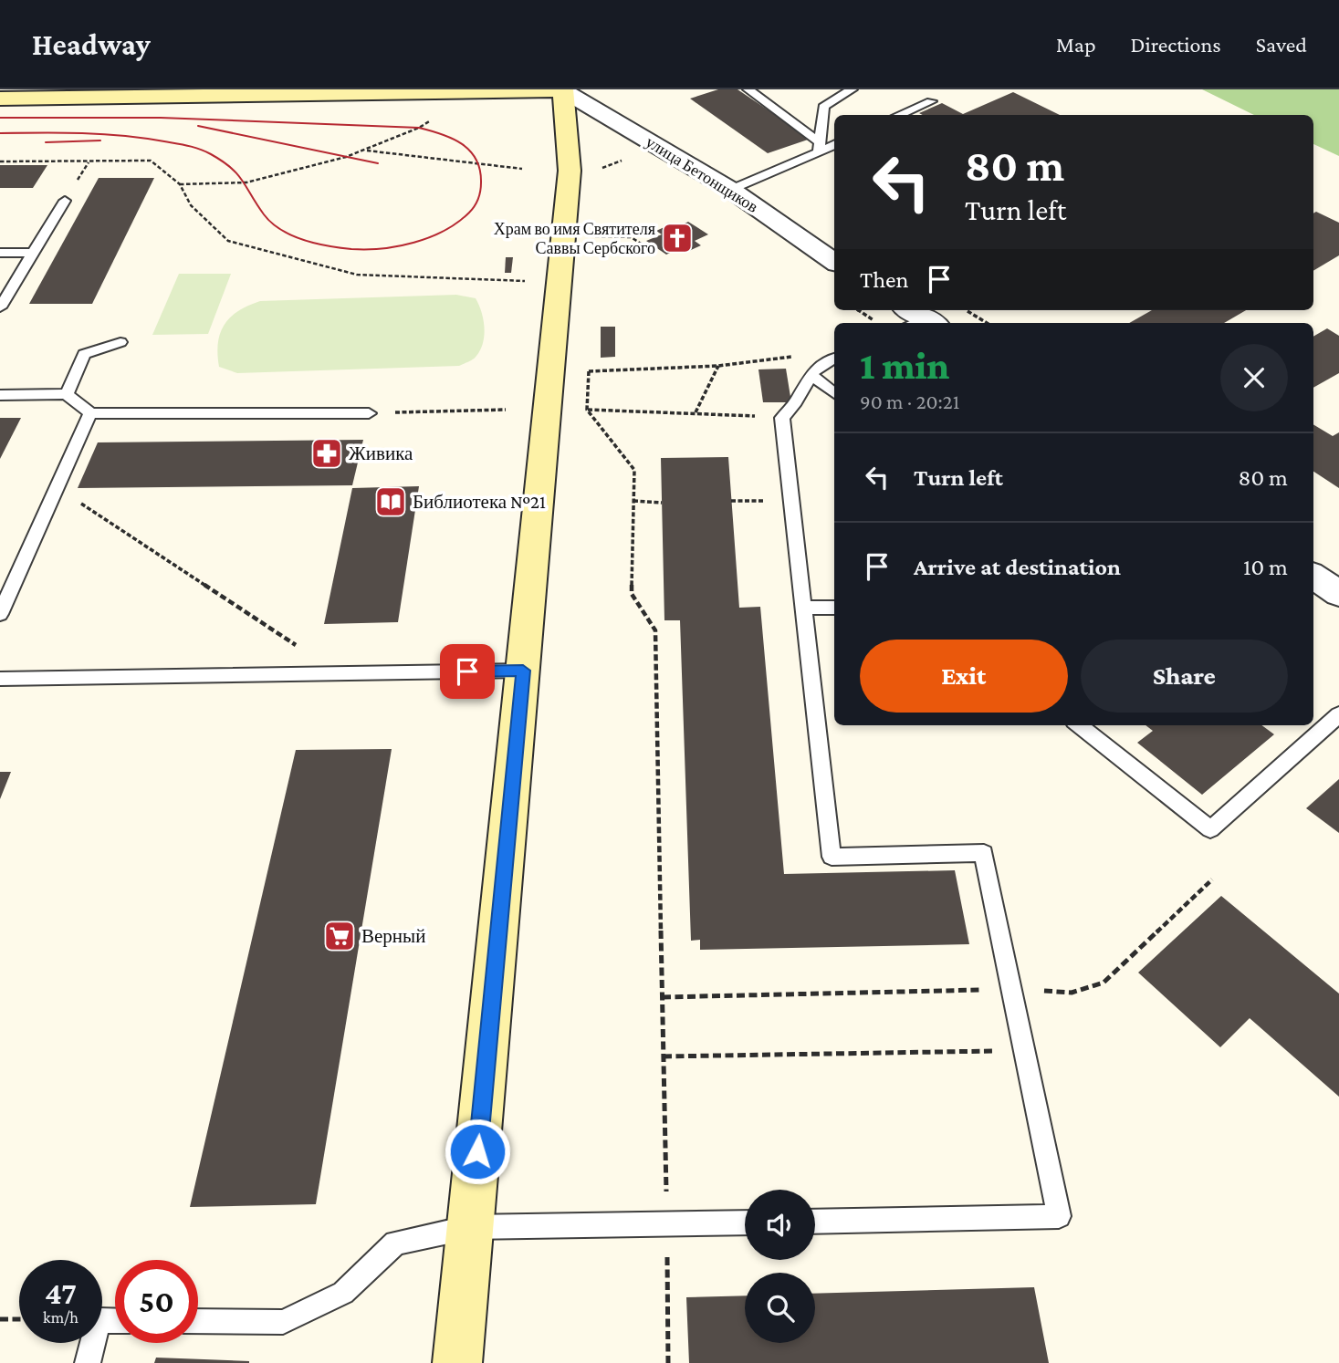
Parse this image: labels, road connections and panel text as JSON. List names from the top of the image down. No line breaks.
{"streets":{"street":["улица Бетонщиков"]},"places":{"church":["Храм во имя Святителя Саввы Сербского"],"pharmacy":["Живика"],"library":["Библиотека №21"],"supermarket":["Верный"]},"page":{"header":"Headway","nav":["Map","Directions","Saved"],"turn":["80 m","Turn left"],"then":"Then","heading":["1 min","90 m · 20:21"],"list":[{"name":"Turn left","value":"80 m"},{"name":"Arrive at destination","value":"10 m"}],"buttons":["Exit","Share"],"speed":"47 km/h","limit":"50"}}
